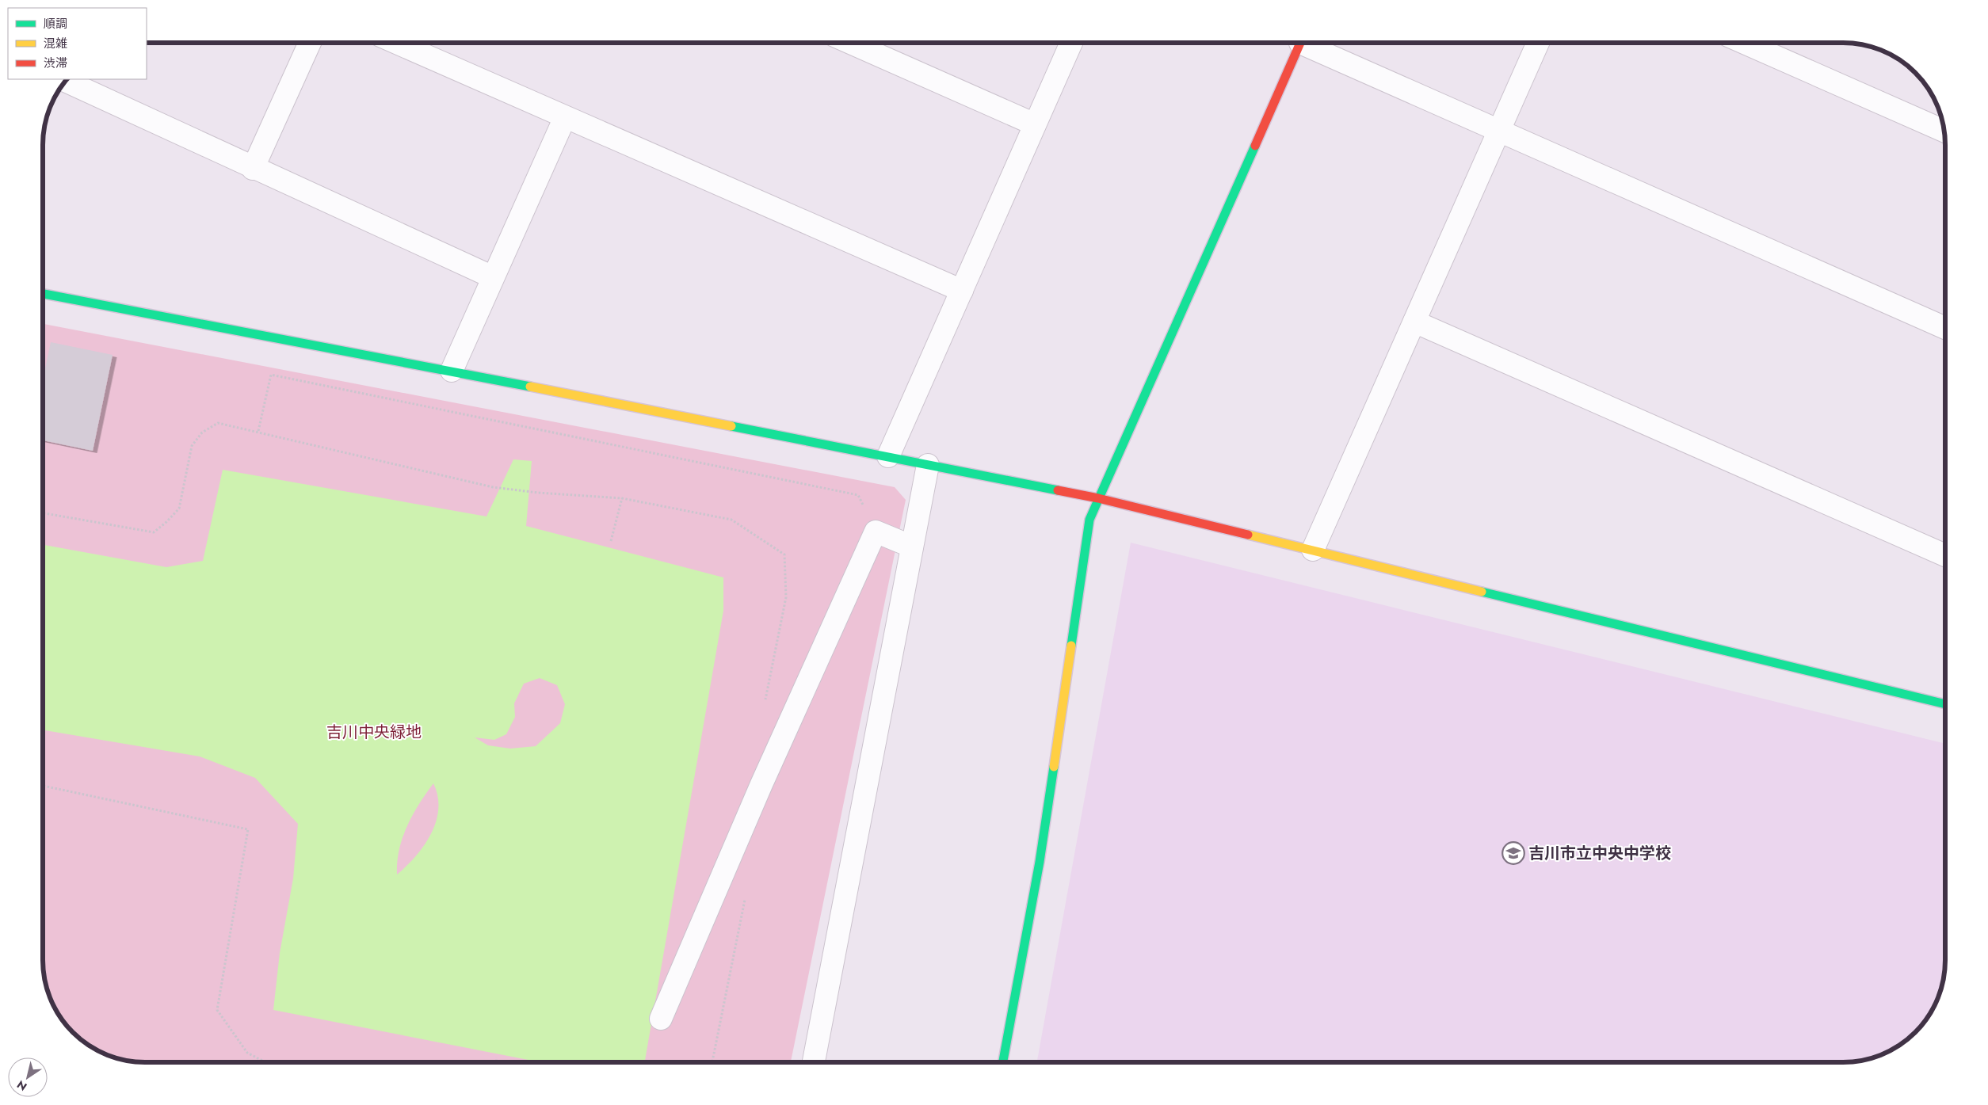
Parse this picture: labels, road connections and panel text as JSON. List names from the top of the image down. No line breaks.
{"parks":["吉川中央緑地"],"places":{"school or university":["吉川市立中央中学校"]},"legend":["順調","混雑","渋滞"],"north":"bottom left"}
